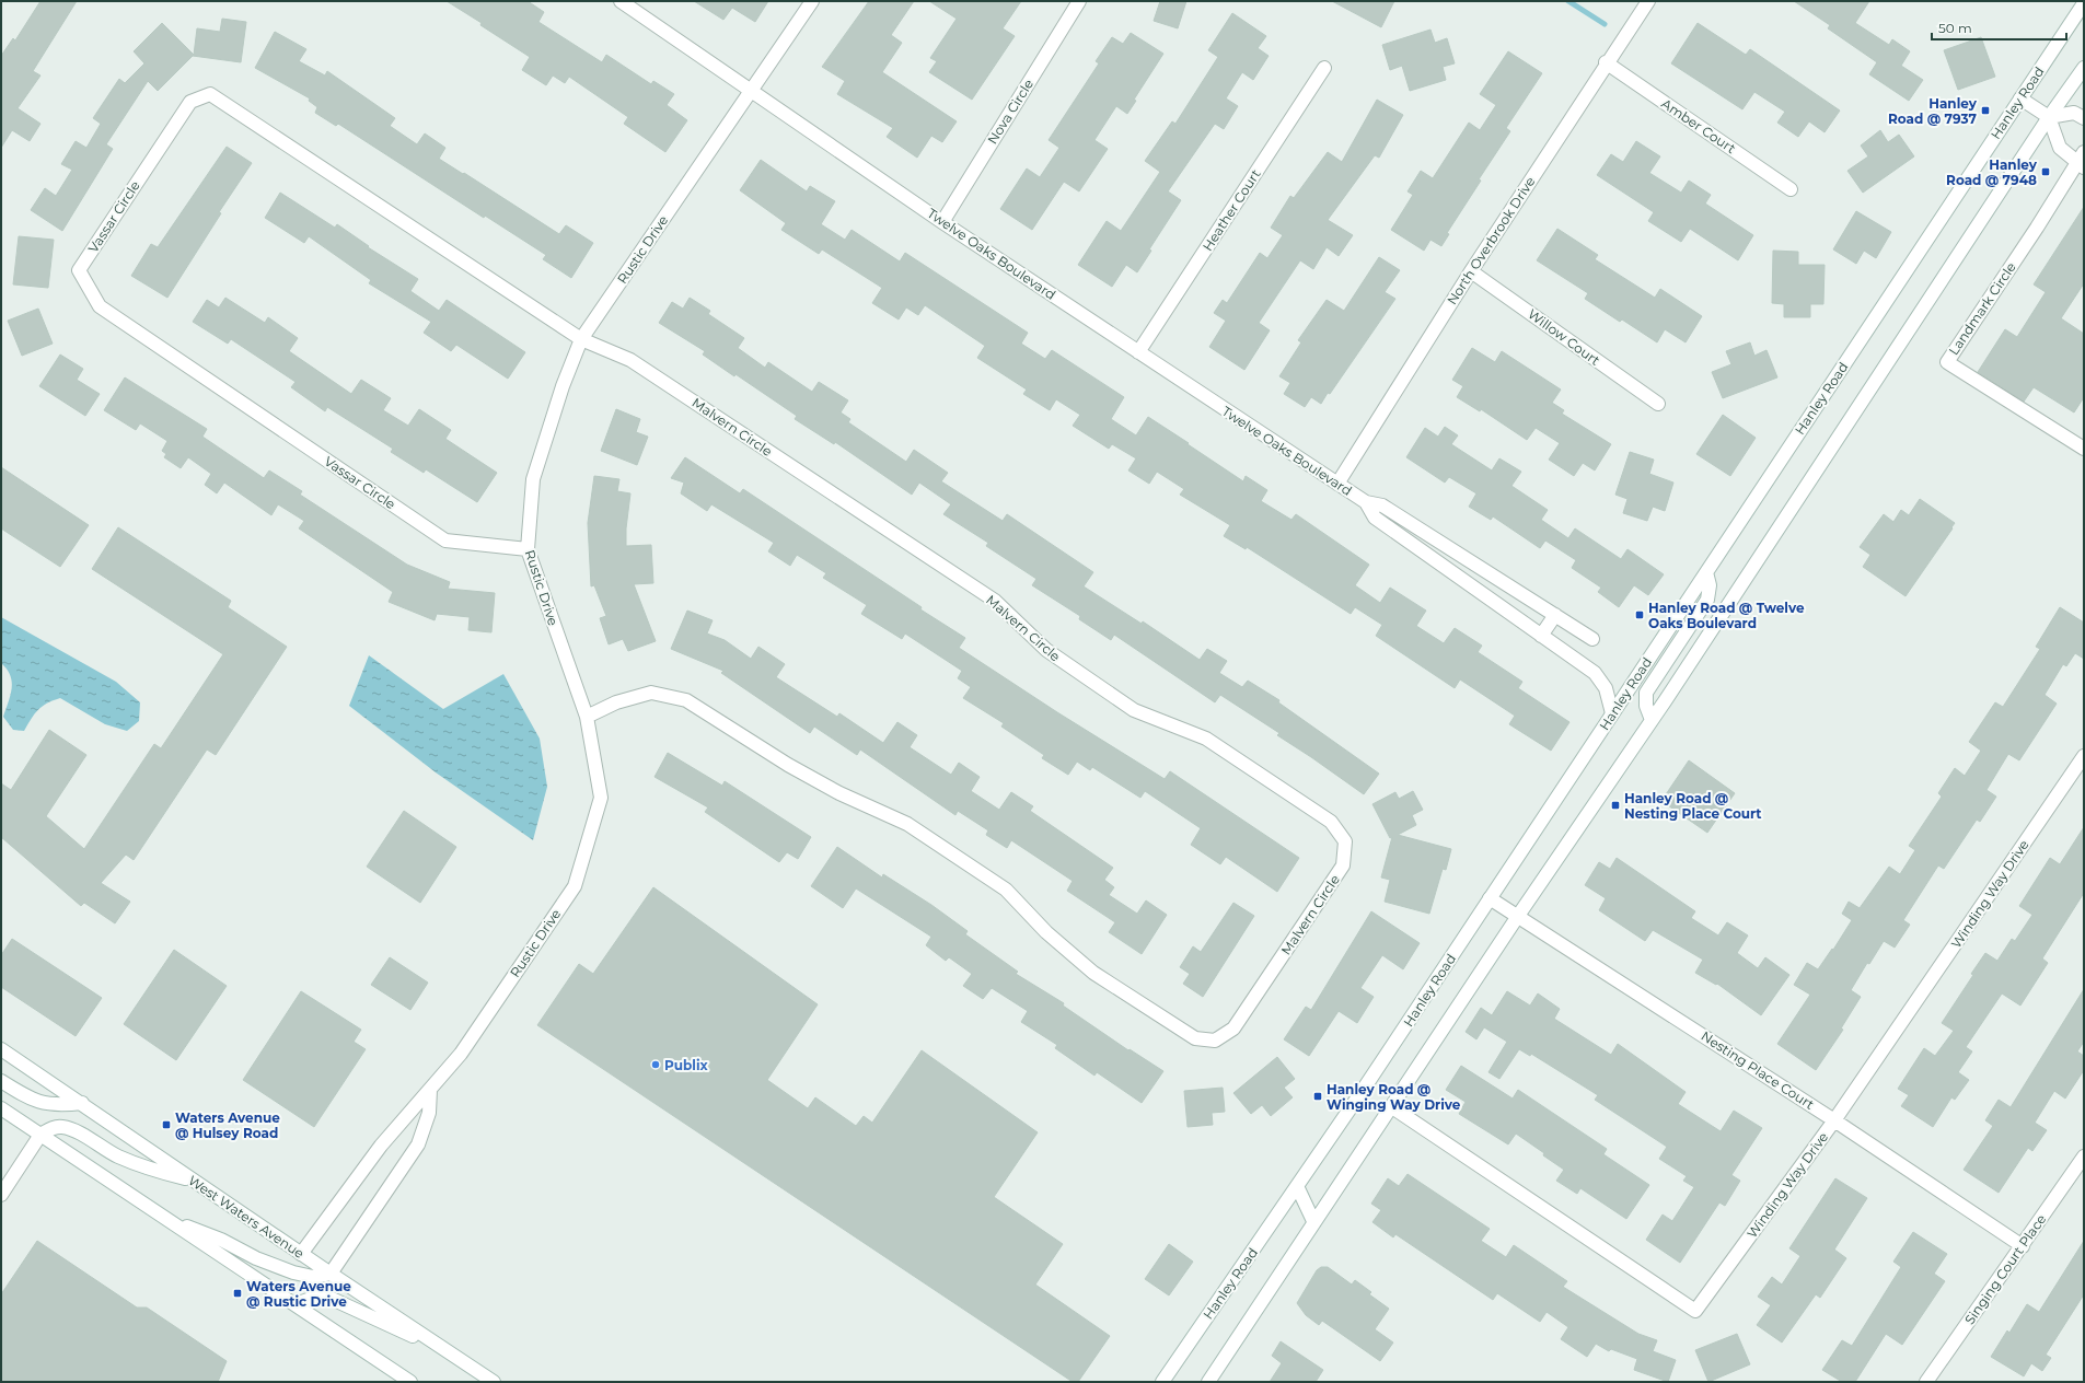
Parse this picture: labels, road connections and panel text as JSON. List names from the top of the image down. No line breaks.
{"streets":{"street":["Hanley Road","Nova Circle","Amber Court","Heather Court","Vassar Circle","North Overbrook Drive","Rustic Drive","Twelve Oaks Boulevard","Landmark Circle","Willow Court","Malvern Circle","Winding Way Drive","Nesting Place Court","West Waters Avenue","Singing Court Place"]},"crossings":[["Hanley Road","Twelve Oaks Boulevard"],["Hanley Road","Nesting Place Court"],["Nova Circle","Twelve Oaks Boulevard"],["Amber Court","North Overbrook Drive"],["Heather Court","Twelve Oaks Boulevard"],["Vassar Circle","Rustic Drive"],["Vassar Circle","Malvern Circle"],["North Overbrook Drive","Twelve Oaks Boulevard"],["North Overbrook Drive","Willow Court"],["Rustic Drive","Twelve Oaks Boulevard"],["Rustic Drive","Malvern Circle"],["Rustic Drive","West Waters Avenue"],["Winding Way Drive","Nesting Place Court"],["Nesting Place Court","Singing Court Place"]],"places":{"transit":["Hanley Road @ 7937","Hanley Road @ 7948","Hanley Road @ Twelve Oaks Boulevard","Hanley Road @ Nesting Place Court","Hanley Road @ Winging Way Drive","Waters Avenue @ Hulsey Road","Waters Avenue @ Rustic Drive"],"other":["Publix"]},"scale_bar":"50 m"}
